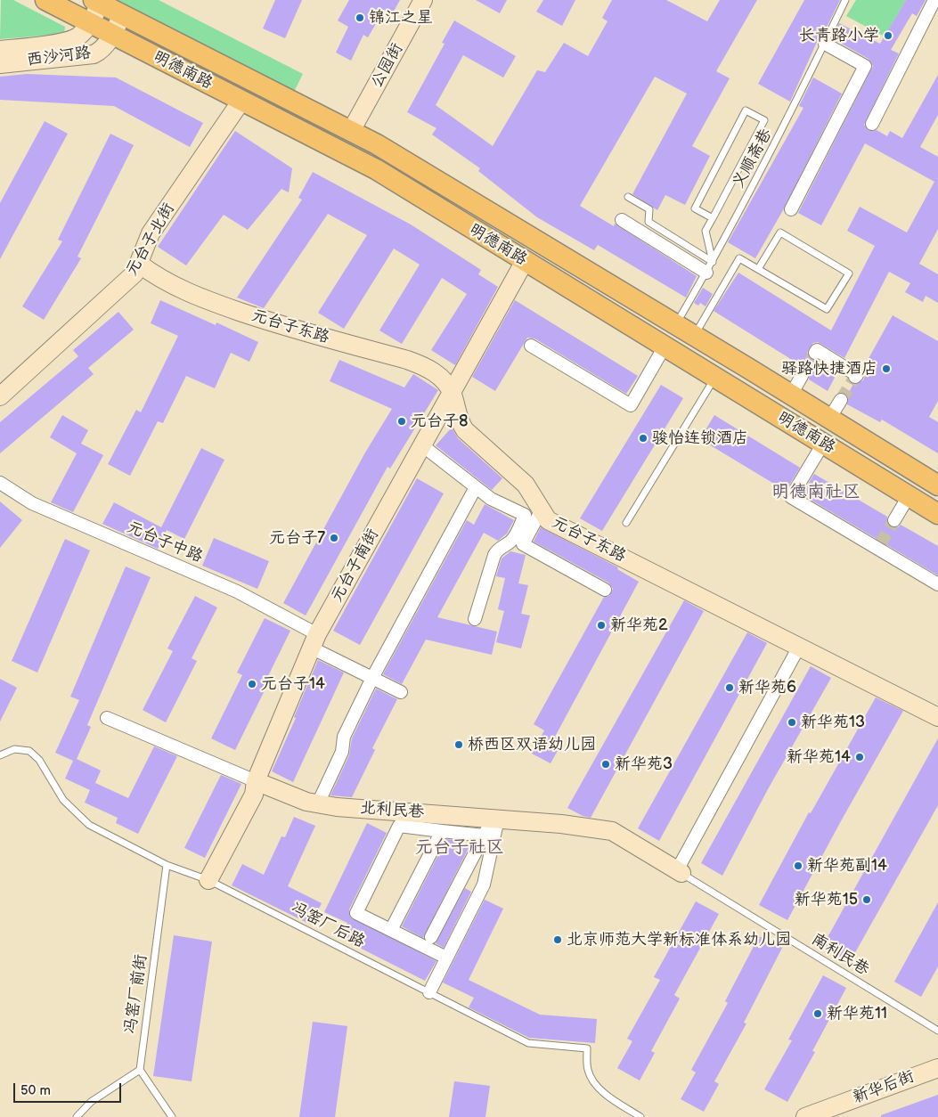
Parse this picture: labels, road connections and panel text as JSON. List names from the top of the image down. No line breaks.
{"streets":{"main road":["明德南路"],"street":["西沙河路","公园街","元台子北街","元台子东路","元台子中路","元台子南街","北利民巷","新华后街"],"lane":["义顺斋巷","冯窑厂后路","南利民巷","冯窑厂前街"]},"crossings":[["西沙河路","明德南路"],["公园街","明德南路"],["明德南路","义顺斋巷"],["明德南路","元台子北街"],["明德南路","元台子南街"],["元台子北街","元台子东路"],["元台子东路","元台子南街"],["元台子中路","元台子南街"],["元台子南街","北利民巷"],["元台子南街","冯窑厂后路"],["北利民巷","南利民巷"],["冯窑厂后路","冯窑厂前街"]],"districts":["明德南社区","元台子社区"],"places":["锦江之星","长青路小学","驿路快捷酒店","元台子8","骏怡连锁酒店","元台子7","新华苑2","元台子14","新华苑6","新华苑13","桥西区双语幼儿园","新华苑14","新华苑3","新华苑副14","新华苑15","北京师范大学新标准体系幼儿园","新华苑11"],"scale_bar":"50 m"}
